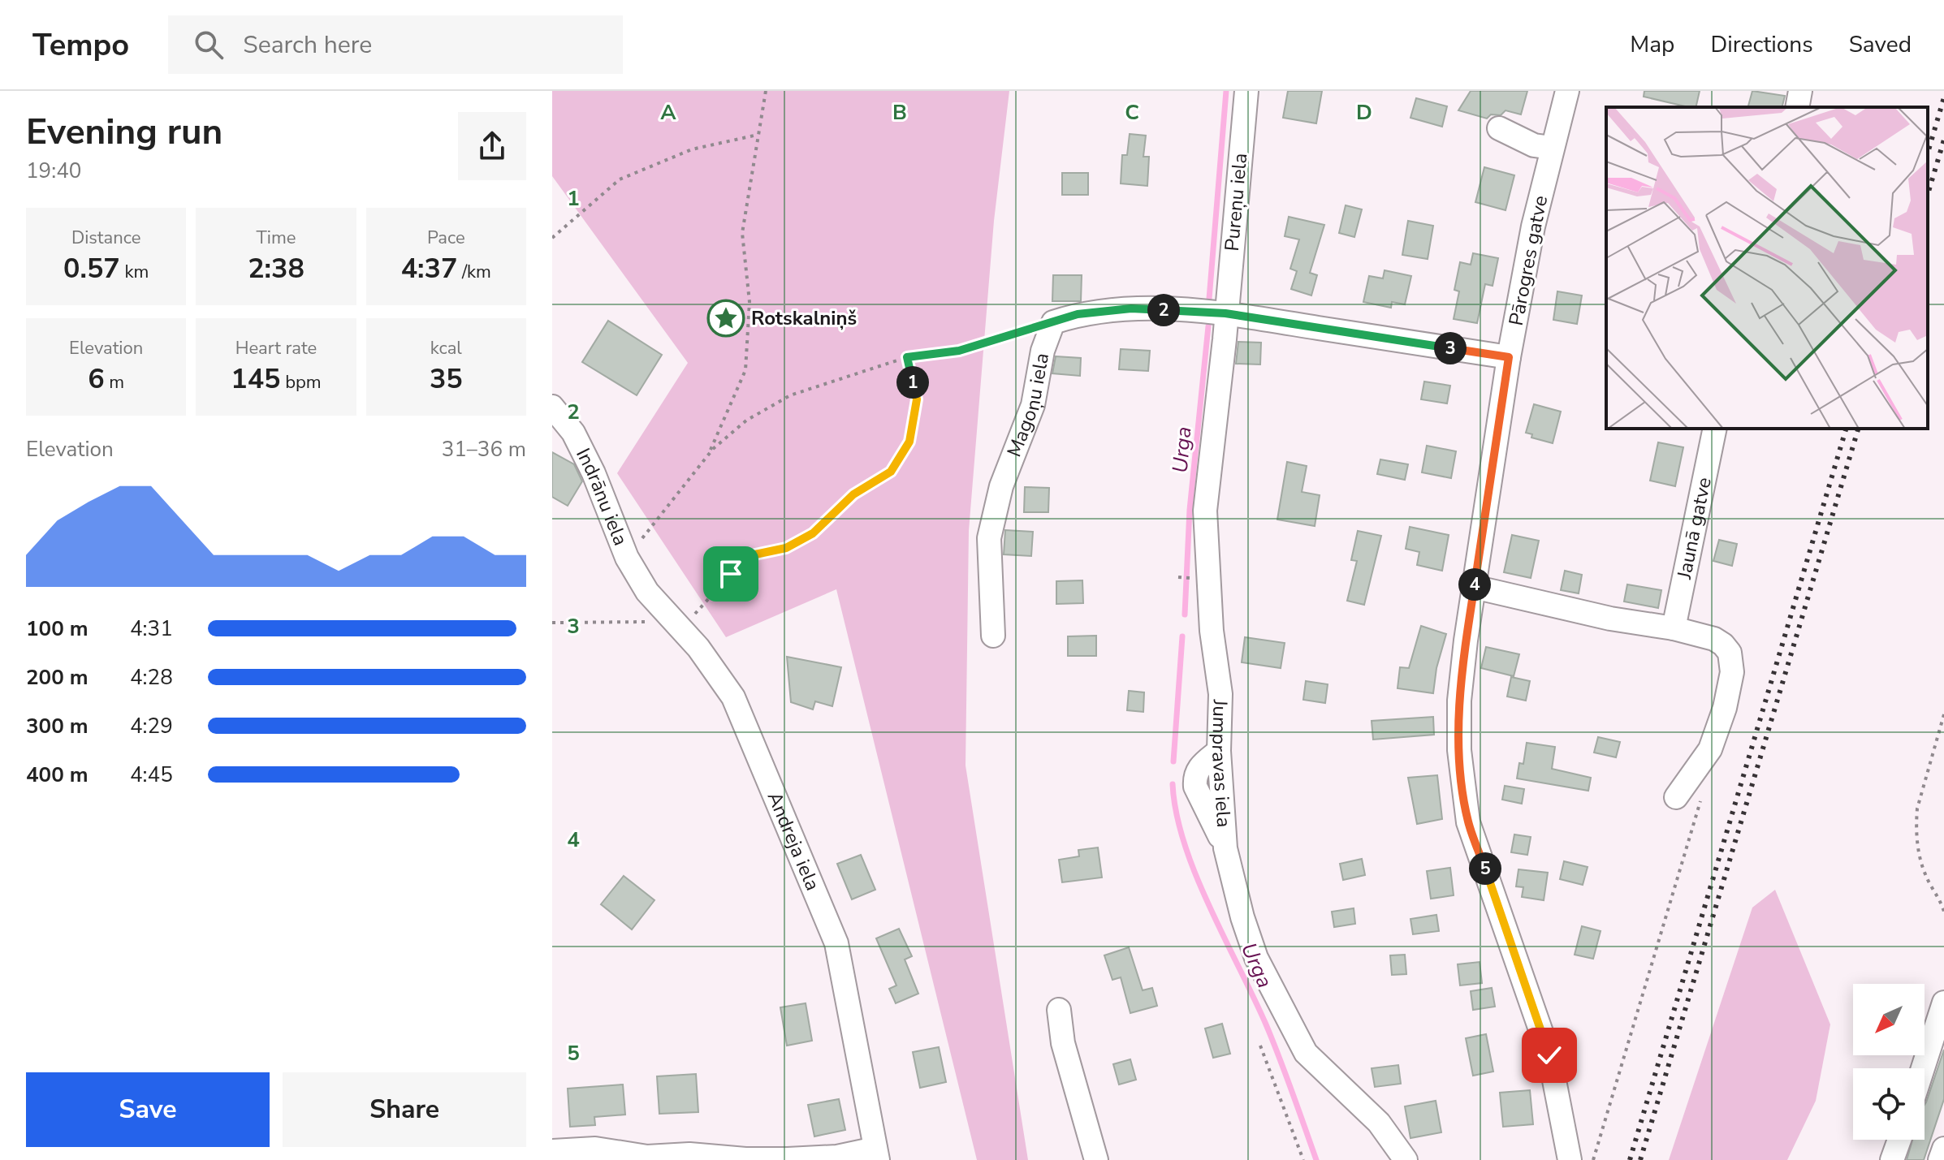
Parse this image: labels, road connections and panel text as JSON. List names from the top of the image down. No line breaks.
{"streets":{"street":["Pureņu iela","Pārogres gatve","Magoņu iela","Indrānu iela","Jaunā gatve","Jumpravas iela","Andreja iela"]},"crossings":[["Pureņu iela","Jumpravas iela"],["Indrānu iela","Andreja iela"]],"water":["Urga"],"places":{"place":["Rotskalniņš"]},"north":"bottom left","page":{"header":"Tempo","search":"Search here","nav":["Map","Directions","Saved"],"heading":["Evening run","19:40"],"stats":[["Distance","0.57 km"],["Time","2:38"],["Pace","4:37 /km"],["Elevation","6 m"],["Heart rate","145 bpm"],["kcal","35"]],"pins":["2","3","1","4","5"],"chart":["Elevation","31–36 m"],"list":[{"name":"100 m","note":"4:31"},{"name":"200 m","note":"4:28"},{"name":"300 m","note":"4:29"},{"name":"400 m","note":"4:45"}],"buttons":["Save","Share"]},"grid":{"columns":["A","B","C","D"],"rows":["1","2","3","4","5"]}}
